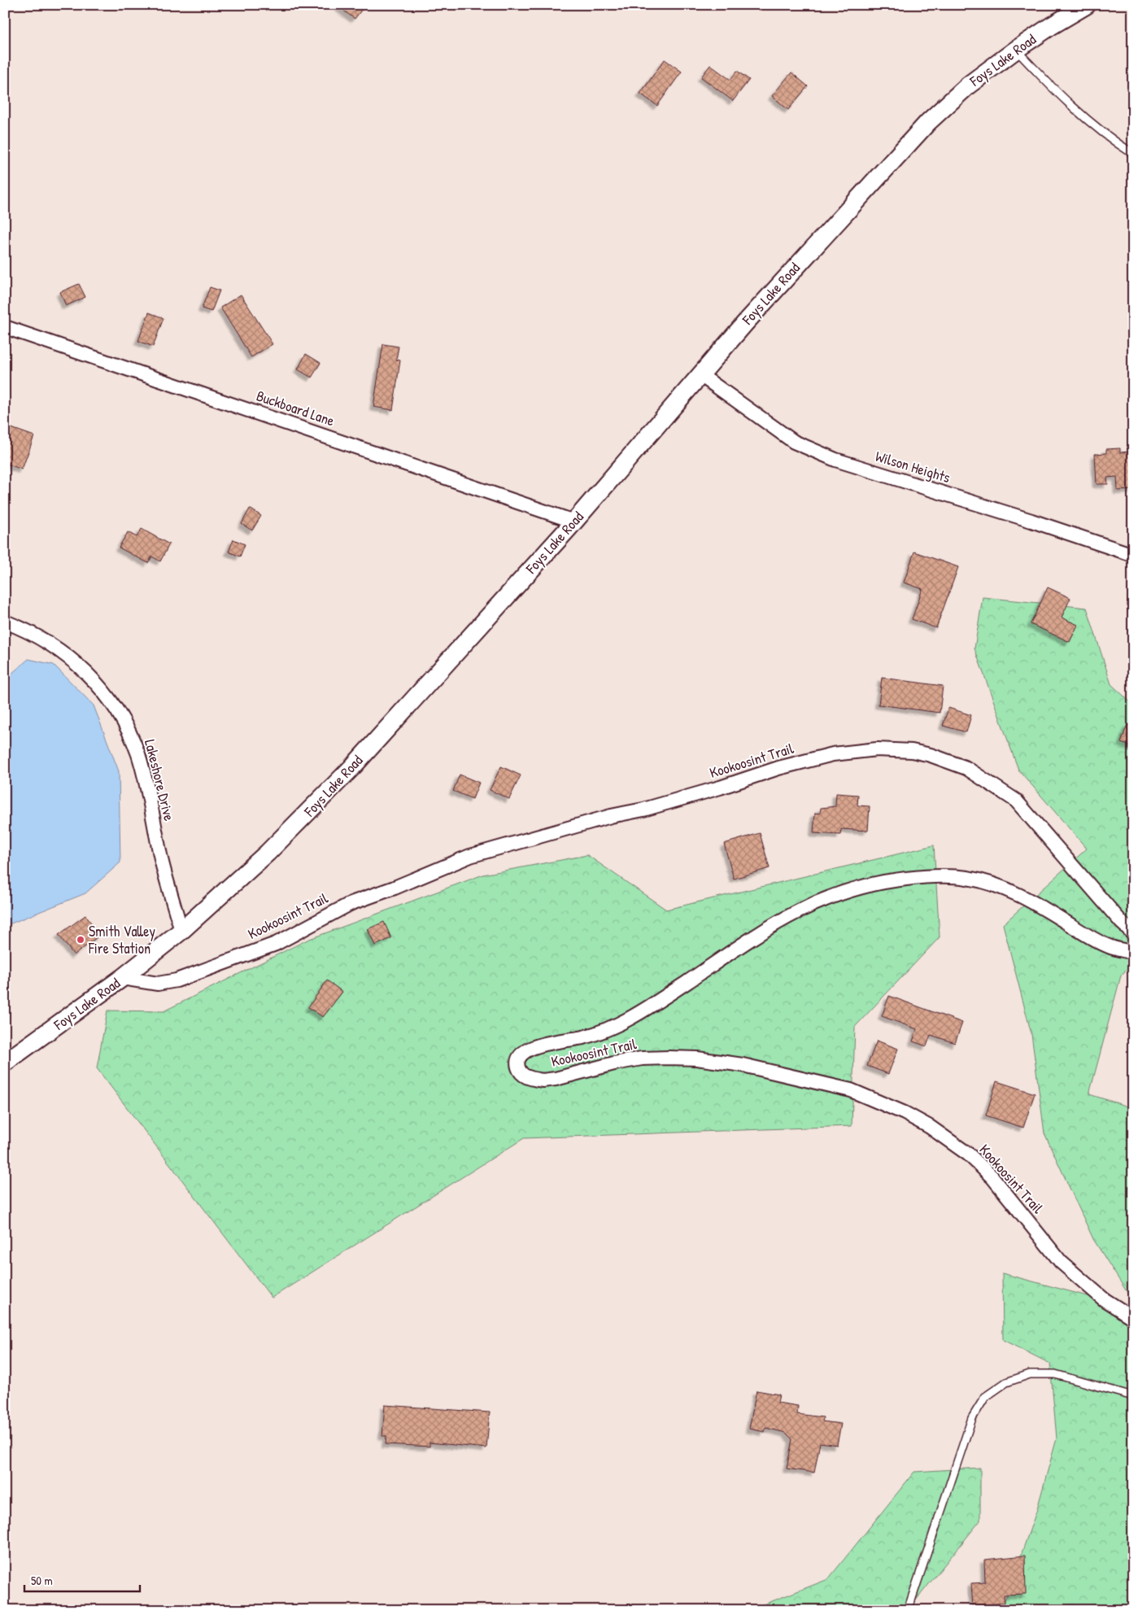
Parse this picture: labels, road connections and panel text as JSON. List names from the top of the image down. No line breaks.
{"streets":{"street":["Foys Lake Road","Buckboard Lane","Wilson Heights","Kookoosint Trail","Lakeshore Drive"]},"crossings":[["Foys Lake Road","Buckboard Lane"],["Foys Lake Road","Wilson Heights"],["Foys Lake Road","Kookoosint Trail"],["Foys Lake Road","Lakeshore Drive"]],"places":["Smith Valley Fire Station"],"scale_bar":"50 m"}
